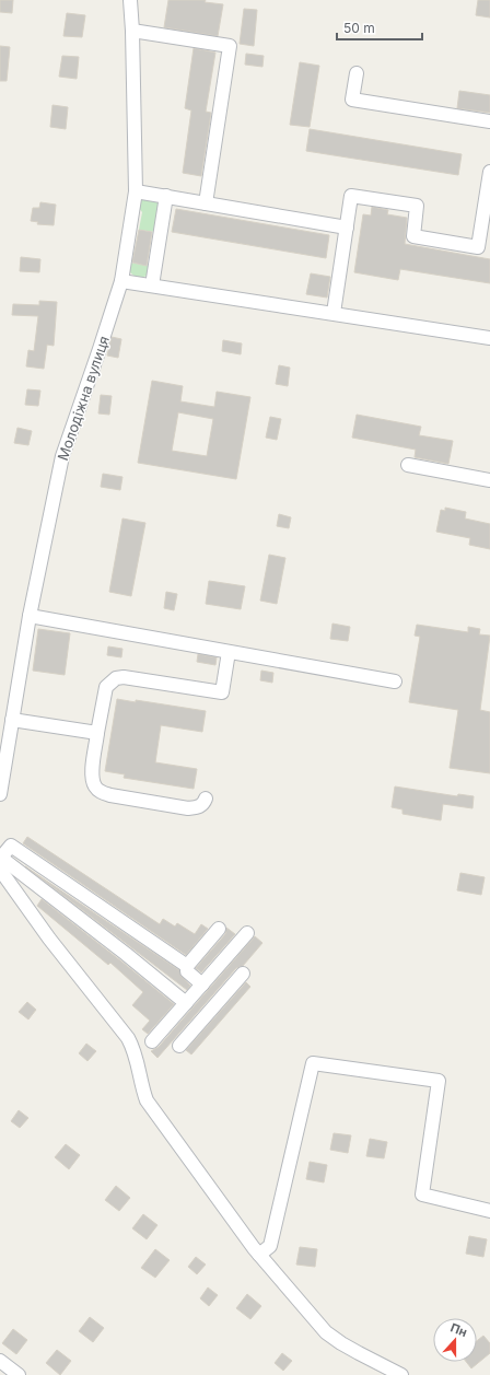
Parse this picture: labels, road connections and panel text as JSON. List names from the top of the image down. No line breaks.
{"streets":{"street":["Молодіжна вулиця"]},"scale_bar":"50 m","north":"top"}
